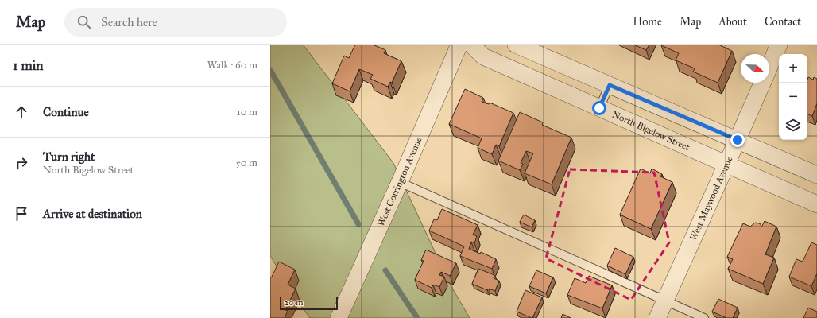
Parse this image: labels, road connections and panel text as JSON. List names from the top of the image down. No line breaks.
{"streets":{"street":["North Bigelow Street","West Corrington Avenue","West Maywood Avenue"]},"crossings":[["North Bigelow Street","West Maywood Avenue"]],"scale_bar":"20 m","north":"bottom right","page":{"header":"Map","search":"Search here","nav":["Home","Map","About","Contact"],"heading":["1 min","Walk · 60 m"],"map_buttons":["+","−"],"list":[["Continue","10 m"],["Turn right","North Bigelow Street","50 m"],"Arrive at destination"],"scale":"20 m"}}
